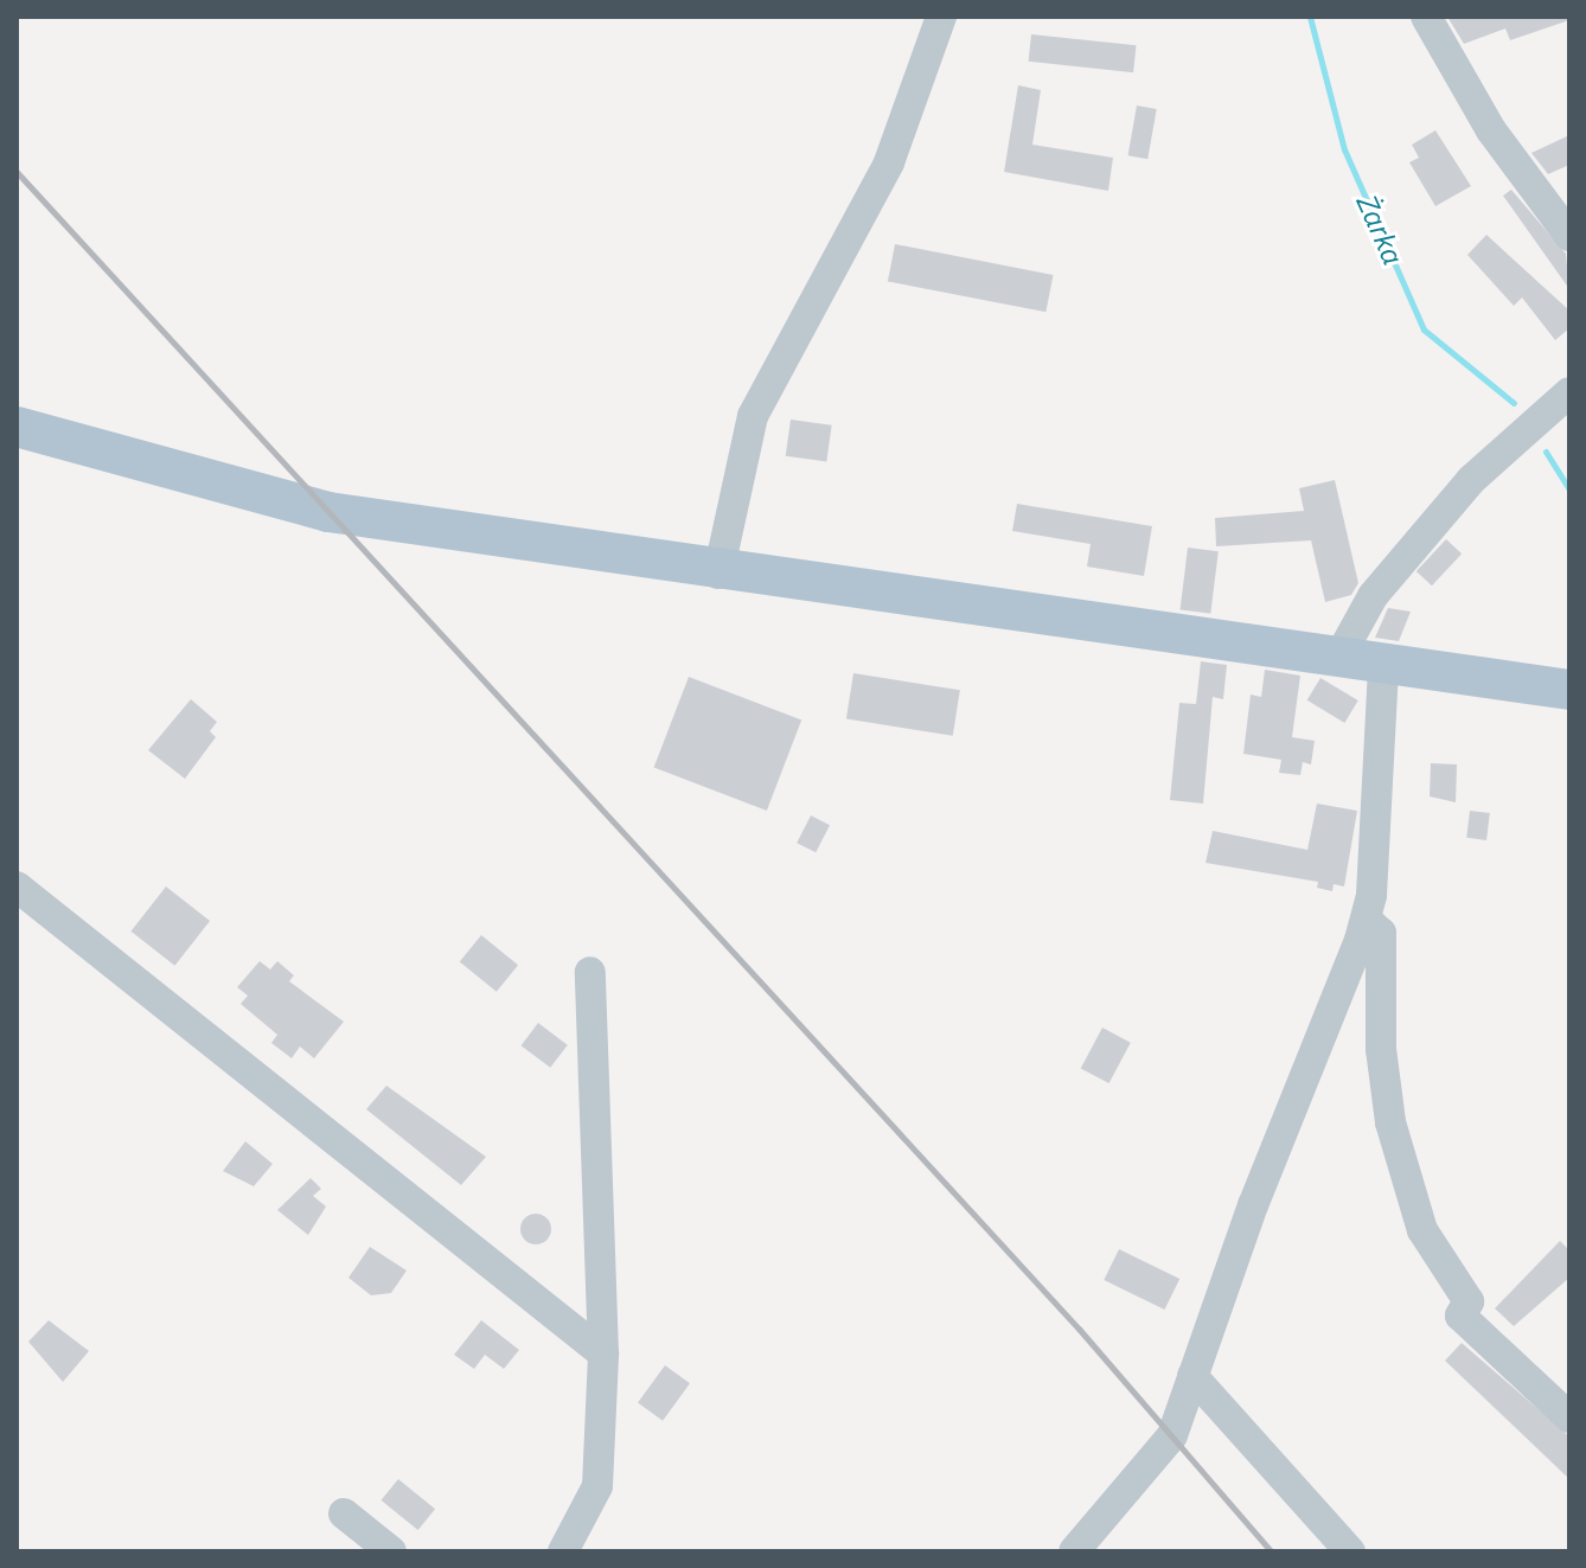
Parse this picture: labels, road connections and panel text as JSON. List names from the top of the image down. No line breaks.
{"water":["Żarka"]}
